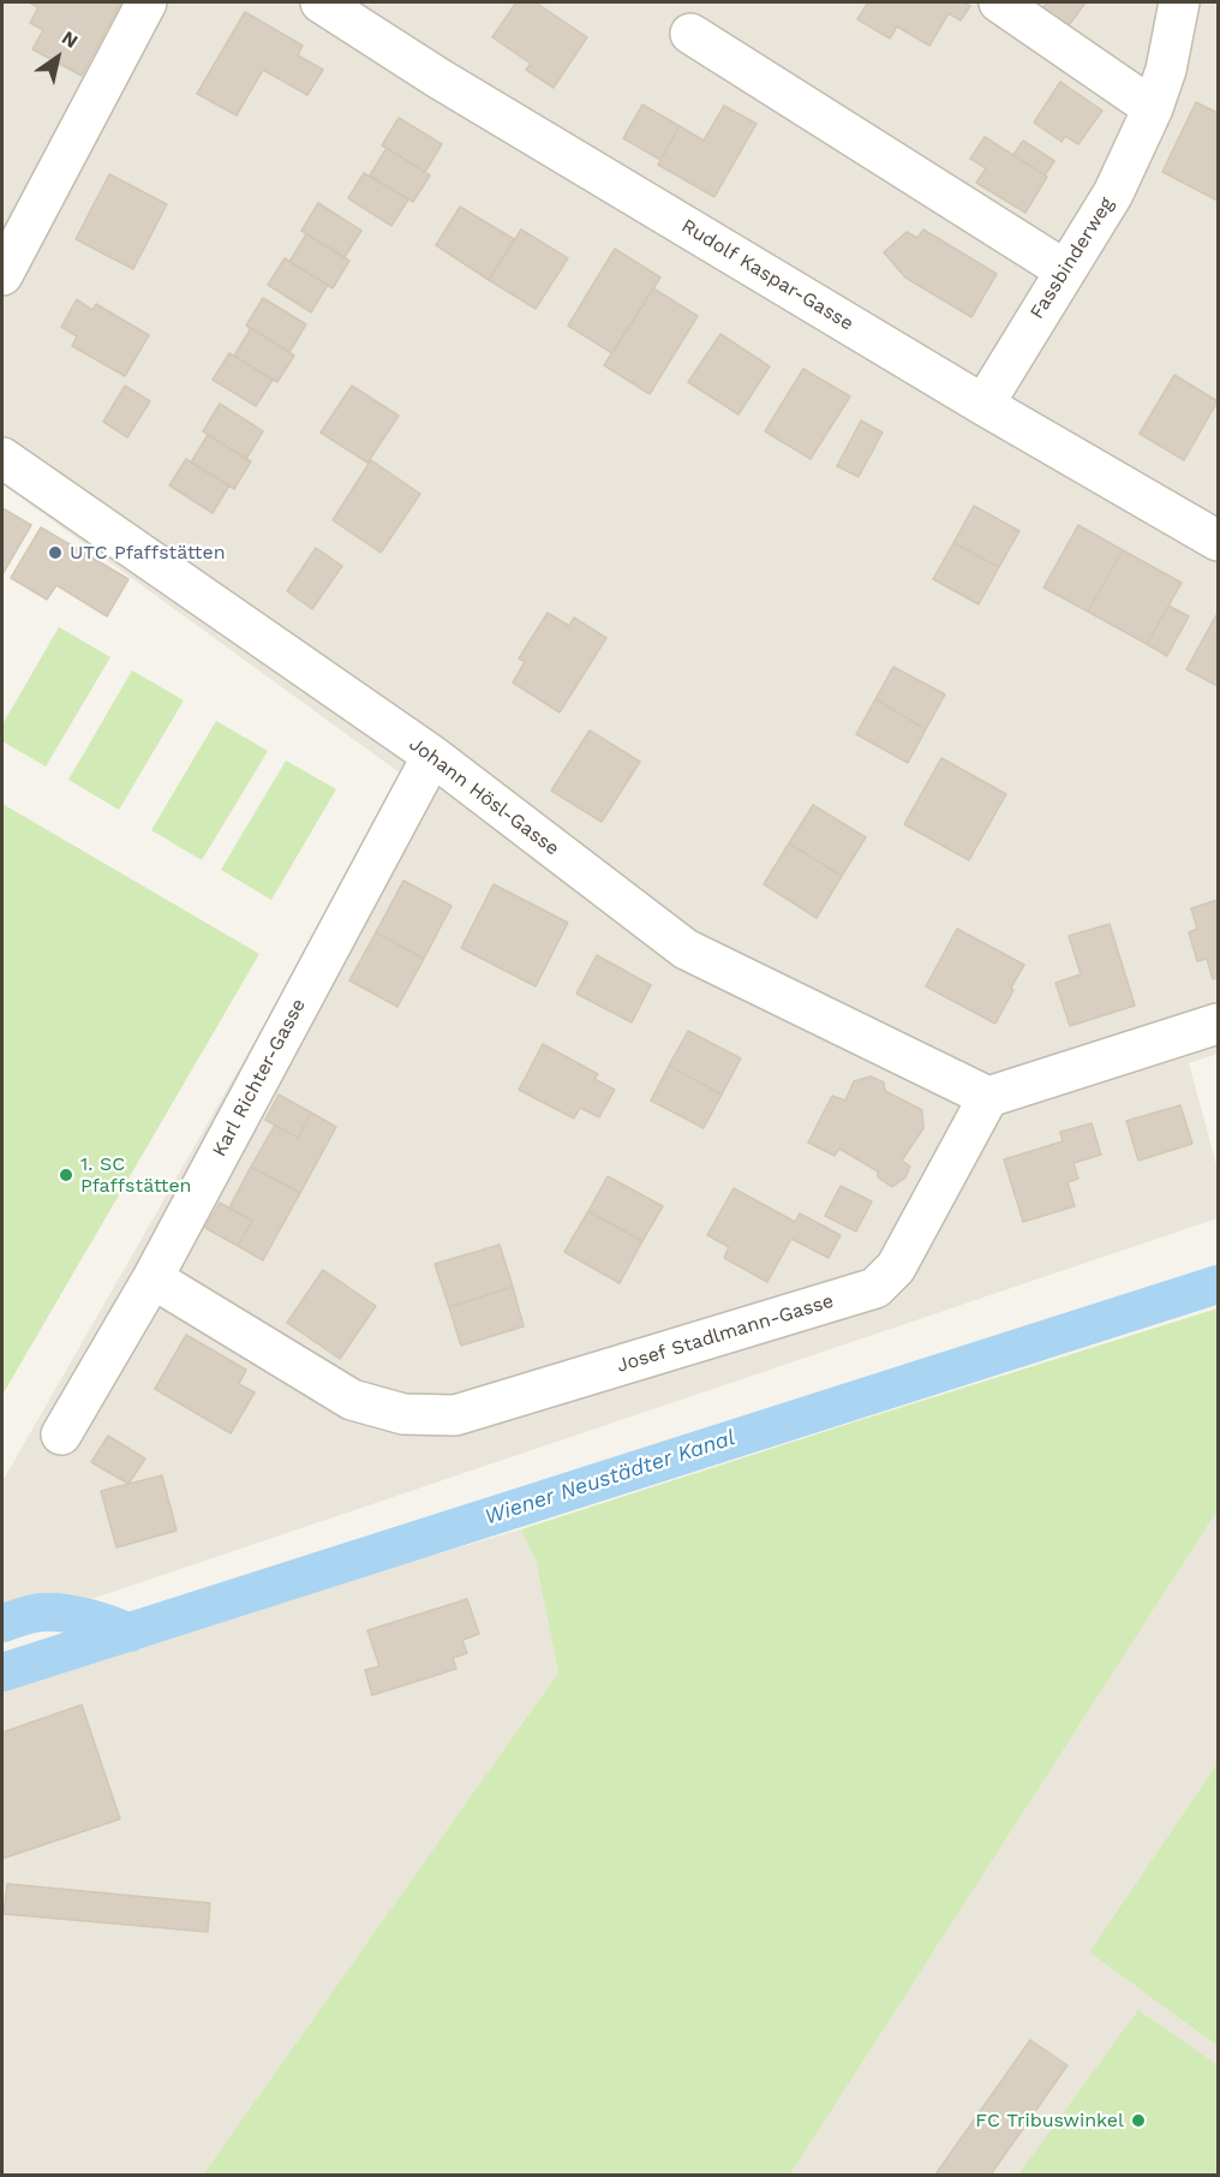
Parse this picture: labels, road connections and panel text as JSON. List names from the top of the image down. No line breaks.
{"streets":{"street":["Fassbinderweg","Rudolf Kaspar-Gasse","Johann Hösl-Gasse","Karl Richter-Gasse","Josef Stadlmann-Gasse"]},"crossings":[["Fassbinderweg","Rudolf Kaspar-Gasse"],["Johann Hösl-Gasse","Karl Richter-Gasse"],["Johann Hösl-Gasse","Josef Stadlmann-Gasse"],["Karl Richter-Gasse","Josef Stadlmann-Gasse"]],"water":["Wiener Neustädter Kanal"],"places":["UTC Pfaffstätten","1. SC Pfaffstätten","FC Tribuswinkel"],"north":"top right"}
